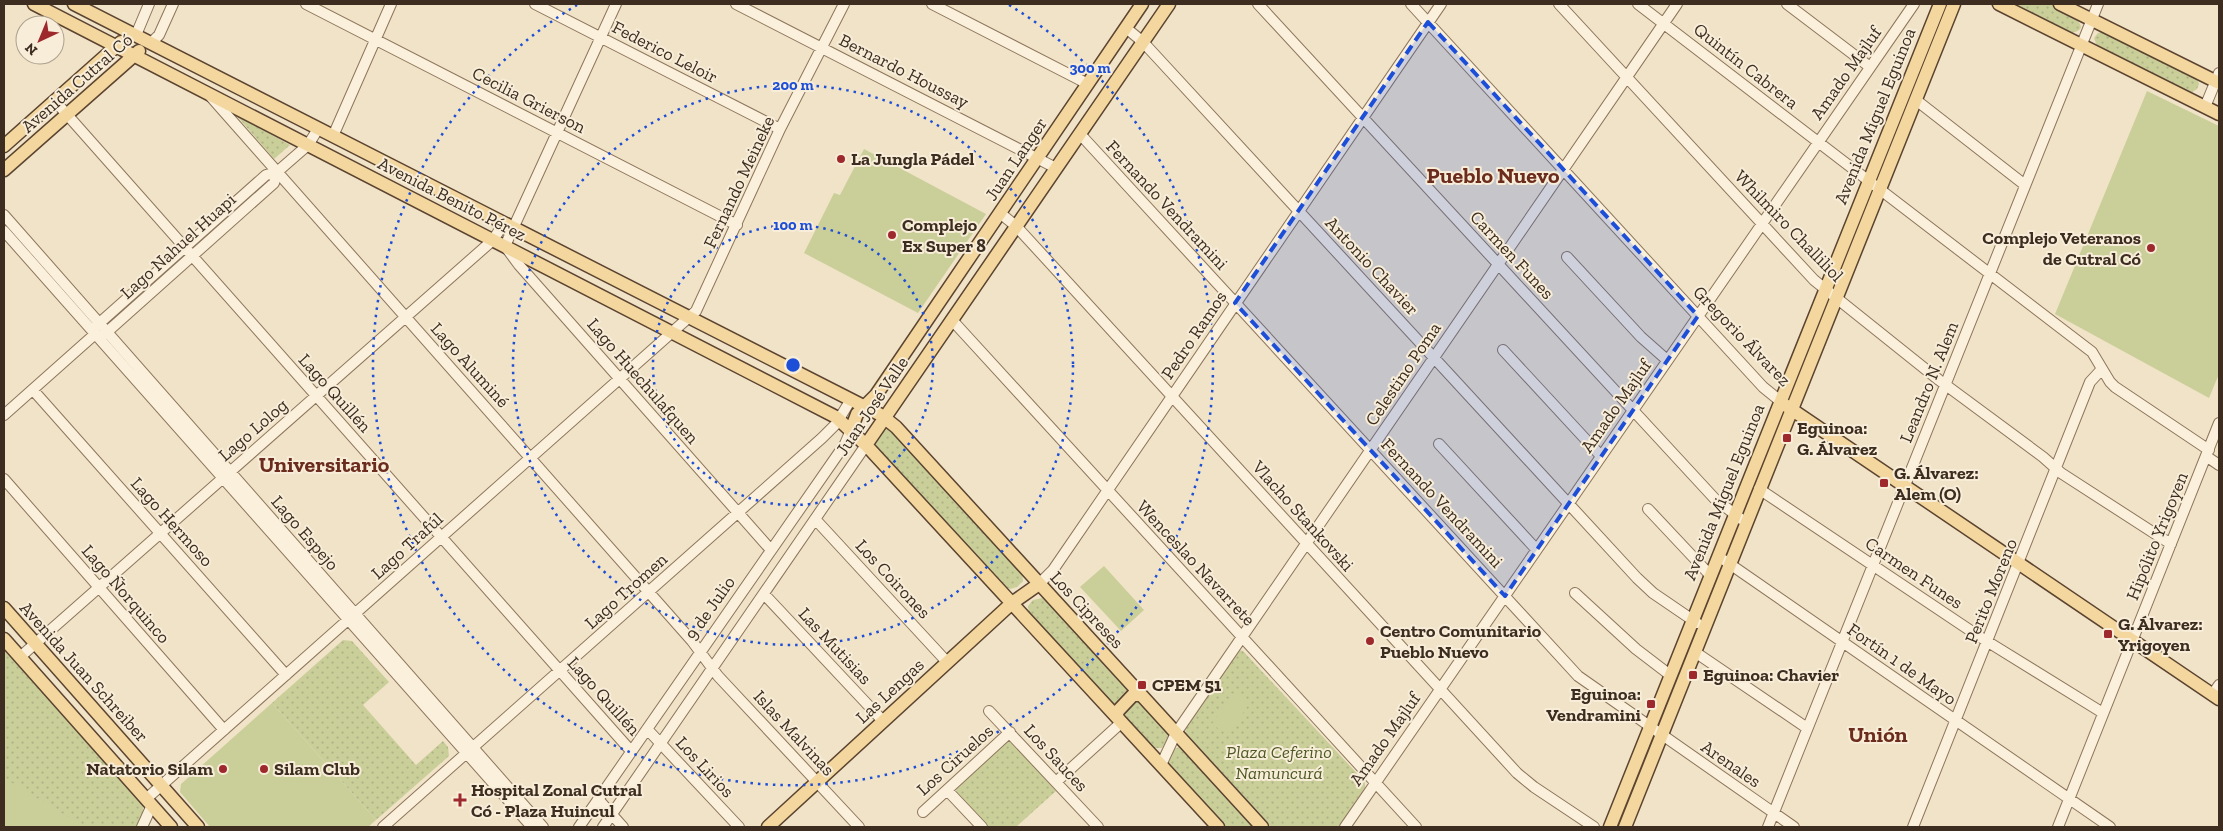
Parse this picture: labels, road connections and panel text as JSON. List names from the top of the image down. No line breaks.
{"streets":{"main road":["Avenida Cutral Có","Avenida Miguel Eguinoa","Juan Langer","Avenida Benito Pérez","Gregorio Álvarez","Juan José Valle","9 de Julio","Los Cipreses","Avenida Juan Schreiber","Las Lengas"],"street":["Federico Leloir","Quintín Cabrera","Bernardo Houssay","Amado Majluf","Cecilia Grierson","Fernando Meineke","Fernando Vendramini","Whilmiro Challiliol","Lago Nahuel Huapi","Carmen Funes","Antonio Chavier","Pedro Ramos","Lago Aluminé","Celestino Poma","Lago Huechulafquen","Leandro N. Alem","Lago Quillén","Lago Lolog","Vlacho Stankovski","Lago Hermoso","Lago Espejo","Hipólito Yrigoyen","Lago Trafúl","Wenceslao Navarrete","Los Coirones","Lago Tromen","Perito Moreno","Lago Ñorquinco","Las Mutisias","Fortín 1 de Mayo","Islas Malvinas","Los Sauces","Los Ciruelos","Arenales","Los Lirios"]},"crossings":[["Federico Leloir","Fernando Meineke"],["Quintín Cabrera","Amado Majluf"],["Quintín Cabrera","Avenida Miguel Eguinoa"],["Quintín Cabrera","Celestino Poma"],["Quintín Cabrera","Leandro N. Alem"],["Quintín Cabrera","Hipólito Yrigoyen"],["Quintín Cabrera","Perito Moreno"],["Bernardo Houssay","Juan Langer"],["Bernardo Houssay","Fernando Meineke"],["Bernardo Houssay","Juan José Valle"],["Amado Majluf","Fernando Vendramini"],["Amado Majluf","Whilmiro Challiliol"],["Amado Majluf","Carmen Funes"],["Amado Majluf","Antonio Chavier"],["Amado Majluf","Gregorio Álvarez"],["Amado Majluf","Vlacho Stankovski"],["Amado Majluf","Wenceslao Navarrete"],["Avenida Cutral Có","Avenida Benito Pérez"],["Avenida Cutral Có","Lago Quillén"],["Cecilia Grierson","Fernando Meineke"],["Avenida Miguel Eguinoa","Fernando Vendramini"],["Avenida Miguel Eguinoa","Whilmiro Challiliol"],["Avenida Miguel Eguinoa","Carmen Funes"],["Avenida Miguel Eguinoa","Antonio Chavier"],["Avenida Miguel Eguinoa","Gregorio Álvarez"],["Avenida Miguel Eguinoa","Fortín 1 de Mayo"],["Avenida Miguel Eguinoa","Arenales"],["Juan Langer","Avenida Benito Pérez"],["Juan Langer","Antonio Chavier"],["Juan Langer","Vlacho Stankovski"],["Juan Langer","9 de Julio"],["Fernando Meineke","Avenida Benito Pérez"],["Fernando Meineke","Lago Trafúl"],["Avenida Benito Pérez","Lago Nahuel Huapi"],["Avenida Benito Pérez","Lago Aluminé"],["Avenida Benito Pérez","Lago Huechulafquen"],["Avenida Benito Pérez","Juan José Valle"],["Avenida Benito Pérez","Lago Lolog"],["Avenida Benito Pérez","Lago Trafúl"],["Avenida Benito Pérez","Lago Tromen"],["Avenida Benito Pérez","9 de Julio"],["Avenida Benito Pérez","Los Cipreses"],["Fernando Vendramini","Pedro Ramos"],["Fernando Vendramini","Celestino Poma"],["Fernando Vendramini","Juan José Valle"],["Fernando Vendramini","Arenales"],["Whilmiro Challiliol","Celestino Poma"],["Whilmiro Challiliol","Leandro N. Alem"],["Whilmiro Challiliol","Hipólito Yrigoyen"],["Whilmiro Challiliol","Perito Moreno"],["Lago Nahuel Huapi","Lago Aluminé"],["Lago Nahuel Huapi","Lago Quillén"],["Lago Nahuel Huapi","Lago Hermoso"],["Lago Nahuel Huapi","Lago Espejo"],["Carmen Funes","Pedro Ramos"],["Carmen Funes","Celestino Poma"],["Carmen Funes","Leandro N. Alem"],["Carmen Funes","Hipólito Yrigoyen"],["Carmen Funes","Perito Moreno"],["Antonio Chavier","Pedro Ramos"],["Antonio Chavier","Celestino Poma"],["Antonio Chavier","Juan José Valle"],["Pedro Ramos","Gregorio Álvarez"],["Pedro Ramos","Vlacho Stankovski"],["Pedro Ramos","Wenceslao Navarrete"],["Pedro Ramos","Los Cipreses"],["Pedro Ramos","Las Lengas"],["Gregorio Álvarez","Celestino Poma"],["Gregorio Álvarez","Leandro N. Alem"],["Gregorio Álvarez","Hipólito Yrigoyen"],["Gregorio Álvarez","Perito Moreno"],["Lago Aluminé","Lago Lolog"],["Lago Aluminé","Lago Trafúl"],["Lago Aluminé","Lago Tromen"],["Lago Aluminé","9 de Julio"],["Lago Aluminé","Islas Malvinas"],["Celestino Poma","Vlacho Stankovski"],["Celestino Poma","Wenceslao Navarrete"],["Celestino Poma","Los Cipreses"],["Lago Huechulafquen","Lago Trafúl"],["Lago Huechulafquen","Lago Tromen"],["Lago Huechulafquen","9 de Julio"],["Leandro N. Alem","Fortín 1 de Mayo"],["Leandro N. Alem","Arenales"],["Lago Quillén","Lago Lolog"],["Lago Quillén","Lago Trafúl"],["Lago Quillén","Lago Tromen"],["Lago Quillén","9 de Julio"],["Juan José Valle","Vlacho Stankovski"],["Juan José Valle","Wenceslao Navarrete"],["Juan José Valle","Los Coirones"],["Juan José Valle","Los Cipreses"],["Juan José Valle","Las Mutisias"],["Juan José Valle","Islas Malvinas"],["Juan José Valle","Los Lirios"],["Lago Lolog","Lago Hermoso"],["Lago Lolog","Lago Espejo"],["Lago Lolog","Lago Ñorquinco"],["Lago Lolog","Avenida Juan Schreiber"],["Lago Hermoso","Lago Trafúl"],["Lago Espejo","Lago Trafúl"],["Lago Espejo","Lago Tromen"],["Hipólito Yrigoyen","Fortín 1 de Mayo"],["Lago Trafúl","Lago Ñorquinco"],["Lago Trafúl","Avenida Juan Schreiber"],["Los Coirones","Las Lengas"],["Perito Moreno","Fortín 1 de Mayo"],["9 de Julio","Islas Malvinas"],["9 de Julio","Los Lirios"],["Los Cipreses","Las Lengas"],["Las Mutisias","Las Lengas"],["Las Lengas","Islas Malvinas"],["Los Sauces","Los Ciruelos"]],"districts":["Pueblo Nuevo","Universitario","Unión"],"parks":["Plaza Ceferino Namuncurá"],"places":{"other":["La Jungla Pádel","Complejo Ex Super 8","Complejo Veteranos de Cutral Có","Centro Comunitario Pueblo Nuevo","Natatorio Silam","Silam Club"],"transit":["Eguinoa: G. Álvarez","G. Álvarez: Alem (O)","G. Álvarez: Yrigoyen","Eguinoa: Chavier","CPEM 51","Eguinoa: Vendramini"],"health":["Hospital Zonal Cutral Có - Plaza Huincul"]},"north":"bottom left","rings":["300 m","200 m","100 m"]}
